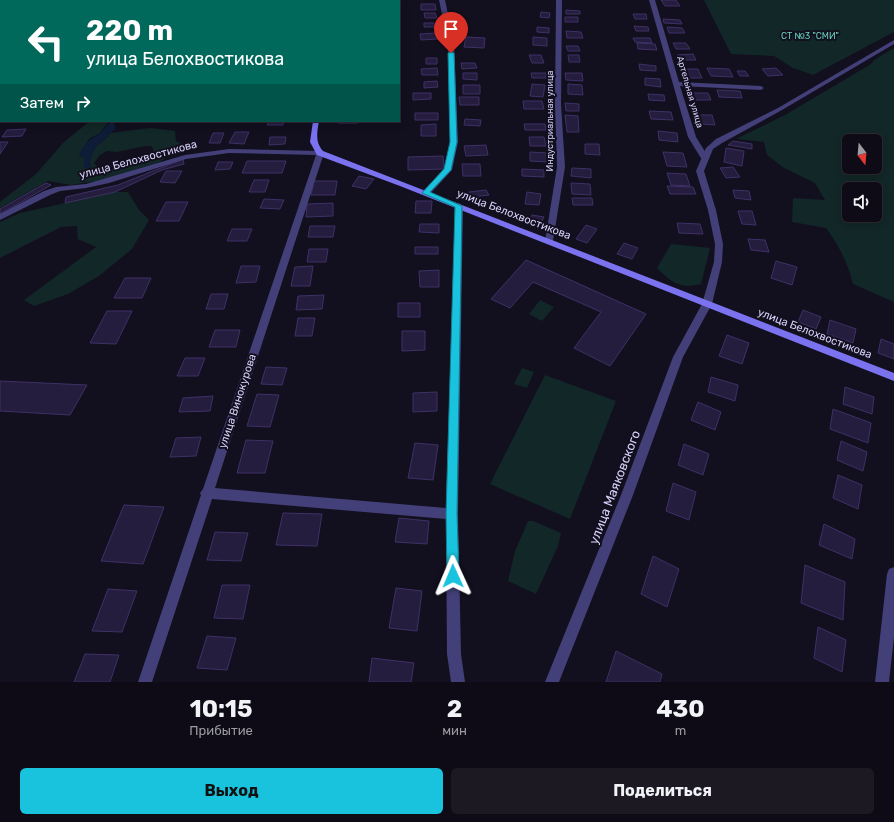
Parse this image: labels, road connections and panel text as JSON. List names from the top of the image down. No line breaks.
{"streets":{"main road":["улица Белохвостикова"],"street":["Артельная улица","Индустриальная улица","улица Винокурова","улица Маяковского"]},"crossings":[["Индустриальная улица","улица Белохвостикова"],["улица Белохвостикова","улица Винокурова"],["улица Белохвостикова","улица Маяковского"]],"parks":["СТ №3 \"СМИ\""],"north":"bottom","page":{"turn":["220 m","улица Белохвостикова"],"then":"Затем","eta":["10:15","Прибытие","2","мин","430","m"],"buttons":["Выход","Поделиться"]}}
